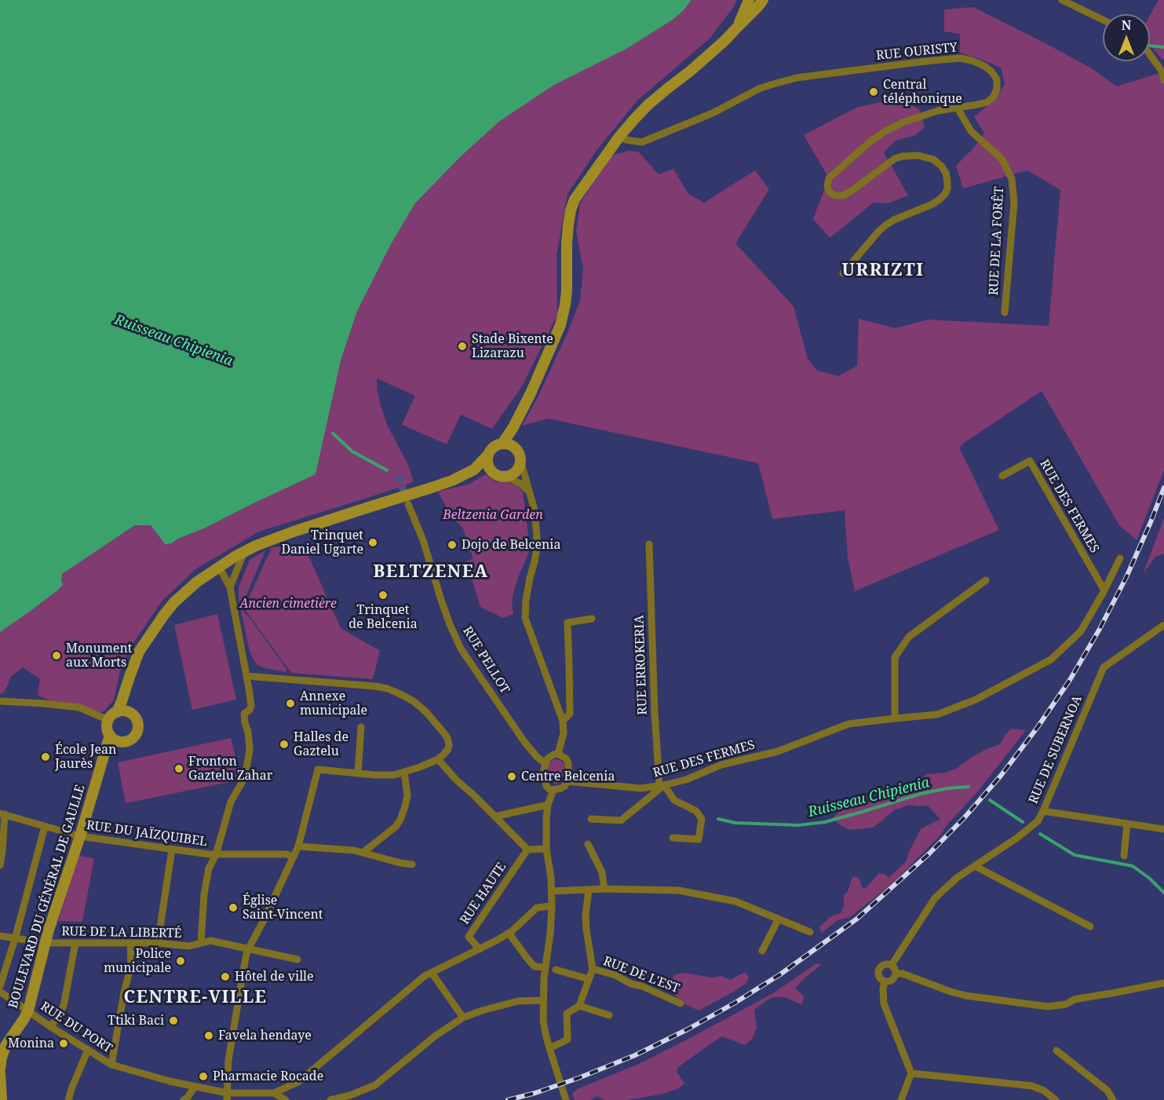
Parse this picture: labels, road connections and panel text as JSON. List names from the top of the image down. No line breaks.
{"streets":{"main road":["BOULEVARD DU GÉNÉRAL DE GAULLE"],"street":["RUE OURISTY","RUE DE LA FORÊT","RUE DES FERMES","RUE PELLOT","RUE ERROKERIA","RUE DE SUBERNOA","RUE DU JAÏZQUIBEL","RUE HAUTE","RUE DE LA LIBERTÉ","RUE DE L'EST","RUE DU PORT"]},"crossings":[["RUE OURISTY","RUE DE LA FORÊT"],["RUE DES FERMES","RUE PELLOT"],["RUE DES FERMES","RUE ERROKERIA"],["RUE DU JAÏZQUIBEL","BOULEVARD DU GÉNÉRAL DE GAULLE"],["BOULEVARD DU GÉNÉRAL DE GAULLE","RUE DE LA LIBERTÉ"],["BOULEVARD DU GÉNÉRAL DE GAULLE","RUE DU PORT"]],"districts":["URRIZTI","BELTZENEA","CENTRE-VILLE"],"water":["Ruisseau Chipienia"],"parks":["Beltzenia Garden","Ancien cimetière"],"places":["Central téléphonique","Stade Bixente Lizarazu","Trinquet Daniel Ugarte","Dojo de Belcenia","Trinquet de Belcenia","Monument aux Morts","Annexe municipale","Halles de Gaztelu","École Jean Jaurès","Fronton Gaztelu Zahar","Centre Belcenia","Église Saint-Vincent","Police municipale","Hôtel de ville","Ttiki Baci","Favela hendaye","Monina","Pharmacie Rocade"],"north":"top"}
